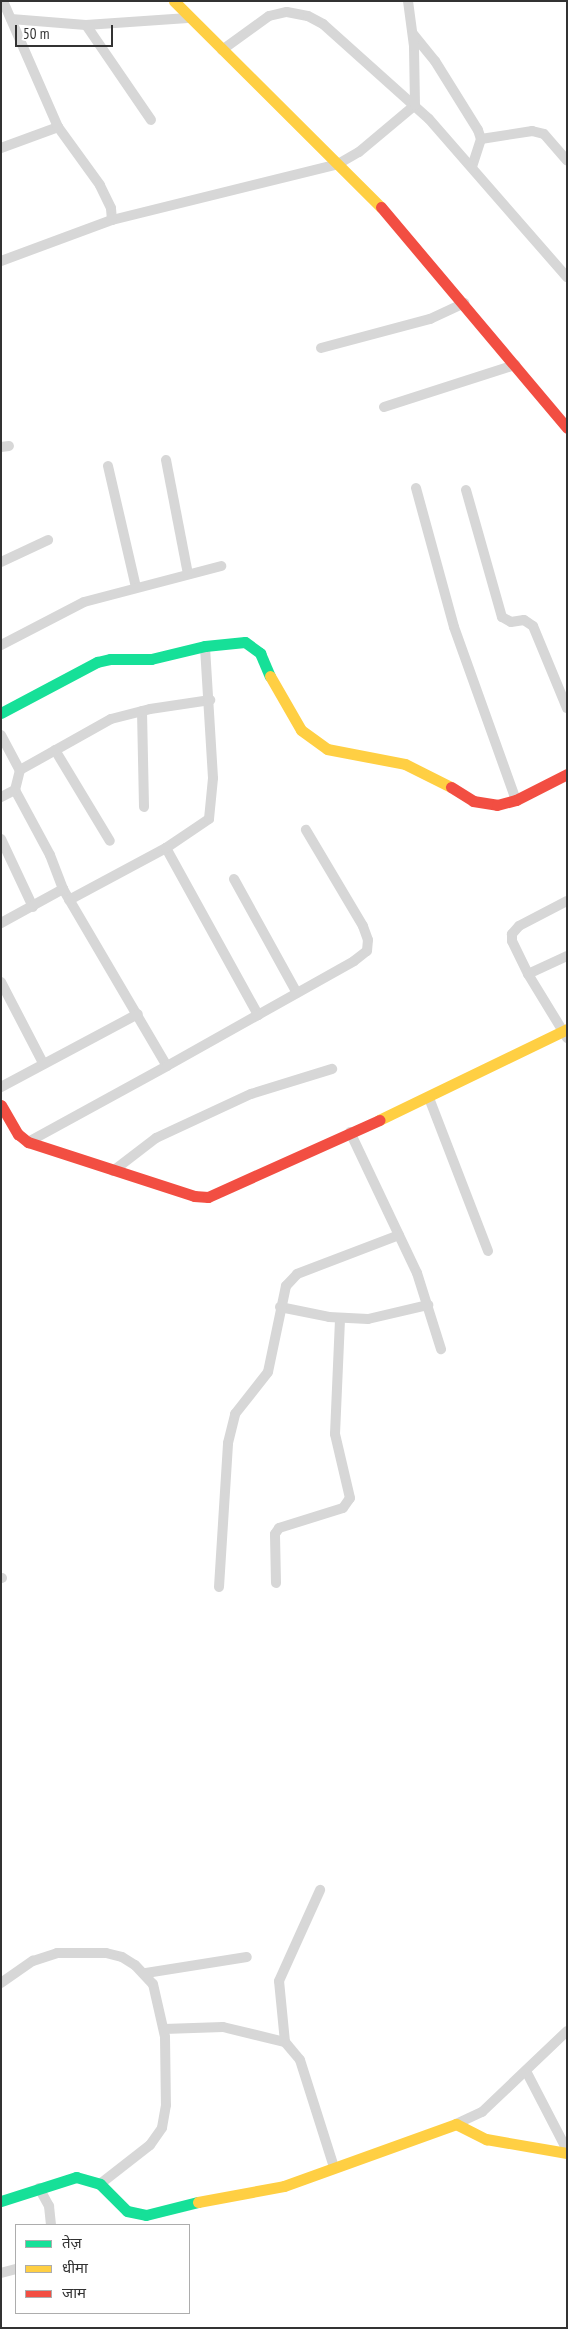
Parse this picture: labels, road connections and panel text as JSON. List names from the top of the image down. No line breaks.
{"legend":["तेज़","धीमा","जाम"],"scale_bar":"50 m"}
